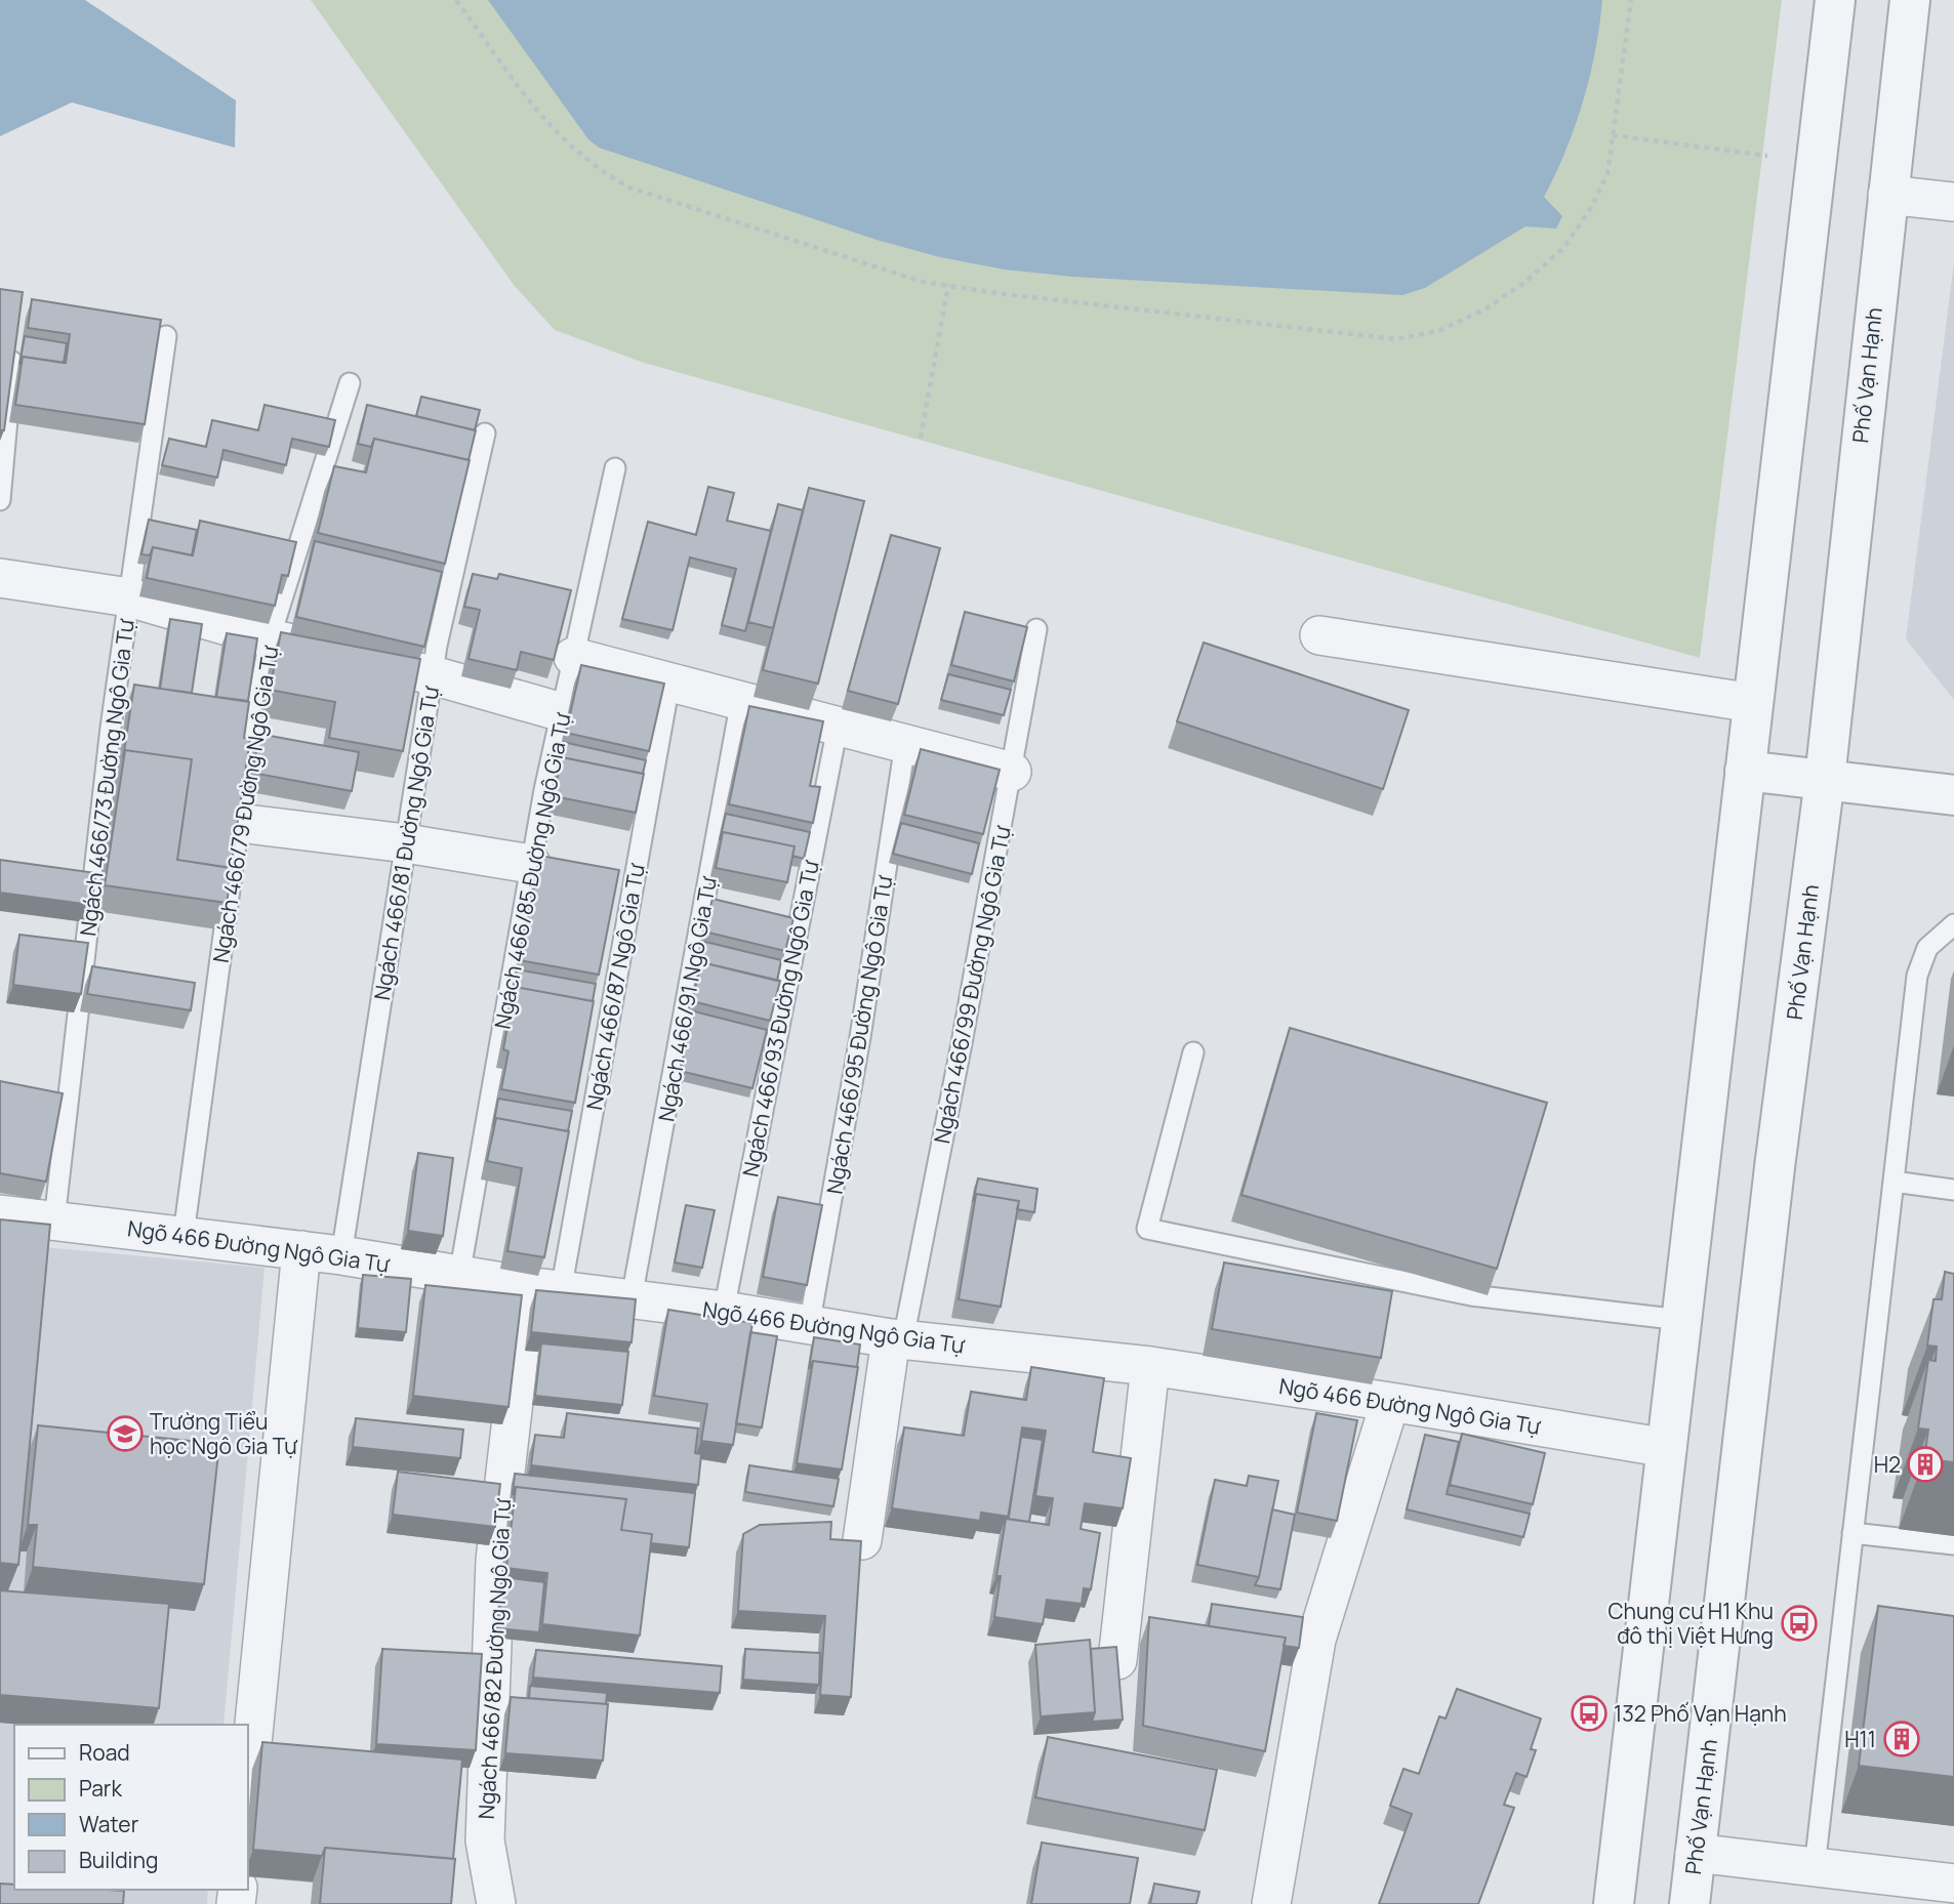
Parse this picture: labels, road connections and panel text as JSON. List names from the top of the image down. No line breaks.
{"streets":{"street":["Phố Vạn Hạnh","Ngõ 466 Đường Ngô Gia Tự","Ngách 466/82 Đường Ngô Gia Tự"],"lane":["Ngách 466/73 Đường Ngô Gia Tự","Ngách 466/79 Đường Ngô Gia Tự","Ngách 466/81 Đường Ngô Gia Tự","Ngách 466/85 Đường Ngô Gia Tự","Ngách 466/99 Đường Ngô Gia Tự","Ngách 466/87 Ngô Gia Tự","Ngách 466/91 Ngô Gia Tự","Ngách 466/93 Đường Ngô Gia Tự","Ngách 466/95 Đường Ngô Gia Tự"]},"crossings":[["Ngách 466/73 Đường Ngô Gia Tự","Ngõ 466 Đường Ngô Gia Tự"],["Ngách 466/79 Đường Ngô Gia Tự","Ngõ 466 Đường Ngô Gia Tự"],["Ngách 466/81 Đường Ngô Gia Tự","Ngõ 466 Đường Ngô Gia Tự"],["Ngách 466/85 Đường Ngô Gia Tự","Ngõ 466 Đường Ngô Gia Tự"],["Ngách 466/99 Đường Ngô Gia Tự","Ngõ 466 Đường Ngô Gia Tự"],["Ngách 466/87 Ngô Gia Tự","Ngõ 466 Đường Ngô Gia Tự"],["Ngách 466/87 Ngô Gia Tự","Ngách 466/82 Đường Ngô Gia Tự"],["Ngách 466/91 Ngô Gia Tự","Ngõ 466 Đường Ngô Gia Tự"],["Ngách 466/93 Đường Ngô Gia Tự","Ngõ 466 Đường Ngô Gia Tự"],["Ngách 466/95 Đường Ngô Gia Tự","Ngõ 466 Đường Ngô Gia Tự"],["Ngõ 466 Đường Ngô Gia Tự","Ngách 466/82 Đường Ngô Gia Tự"]],"places":{"school or university":["Trường Tiểu học Ngô Gia Tự"],"building":["H2","H11"],"bus stop":["Chung cư H1 Khu đô thị Việt Hưng","132 Phố Vạn Hạnh"]},"legend":["Road","Park","Water","Building"]}
